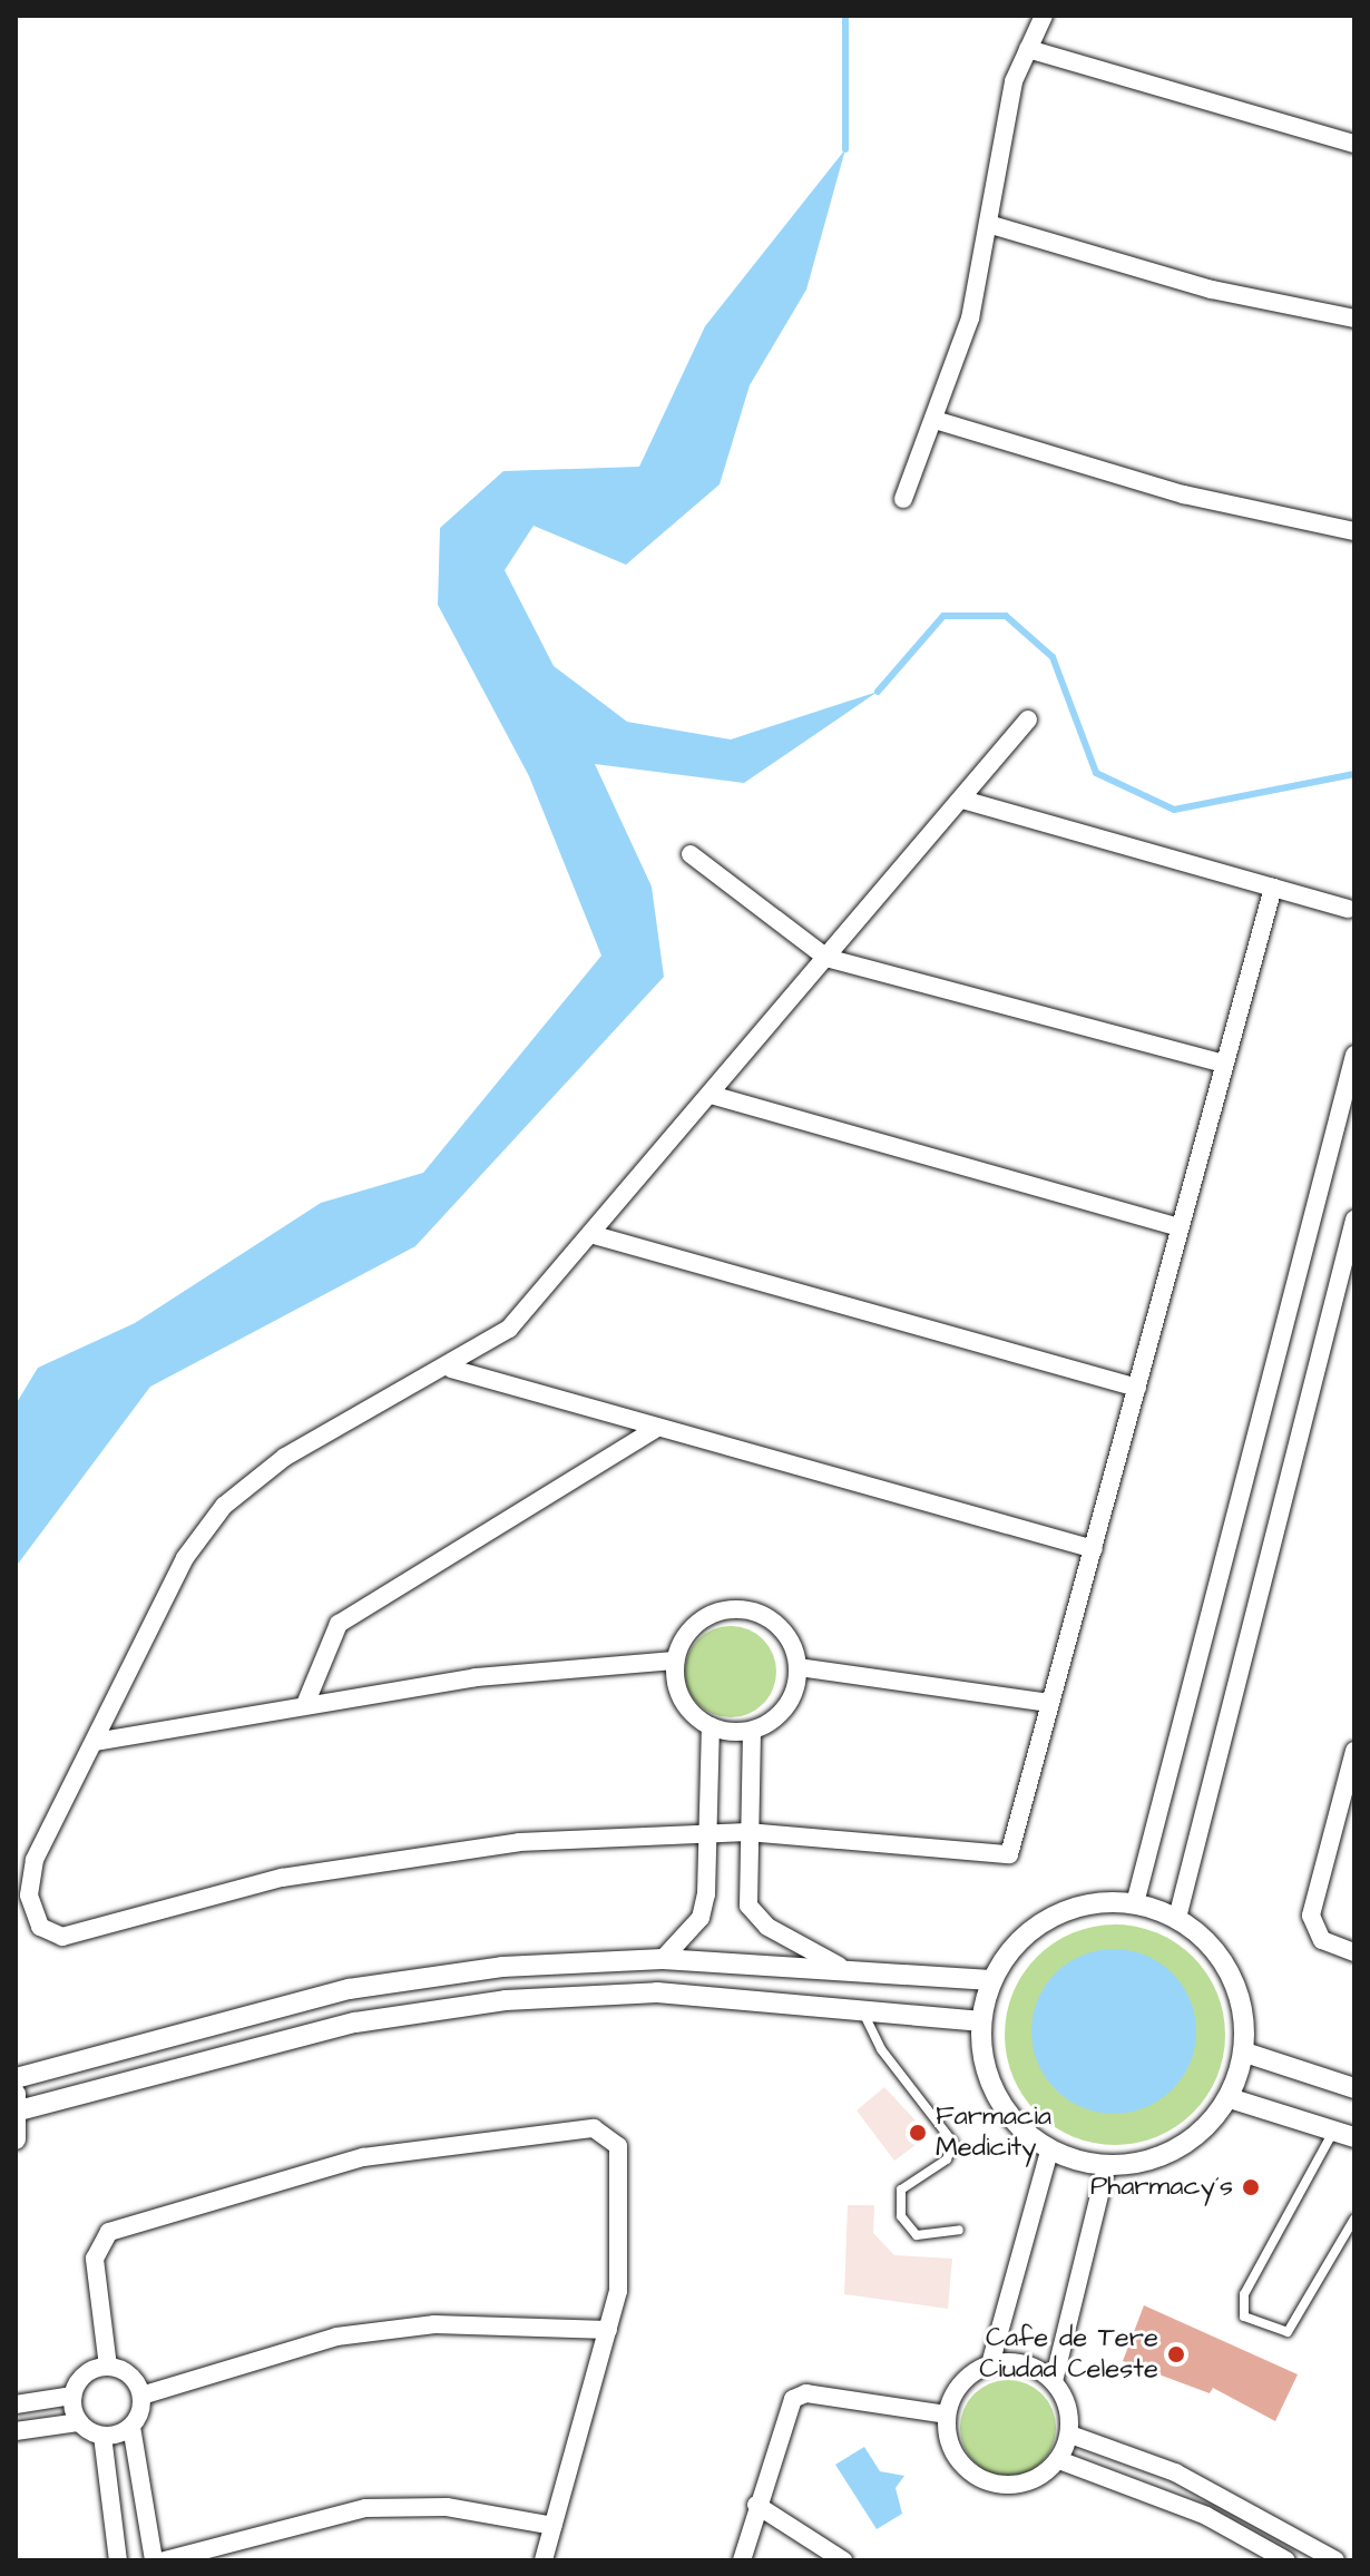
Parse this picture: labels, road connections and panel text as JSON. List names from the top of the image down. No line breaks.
{"places":["Farmacia Medicity","Pharmacy´s","Cafe de Tere Ciudad Celeste"]}
